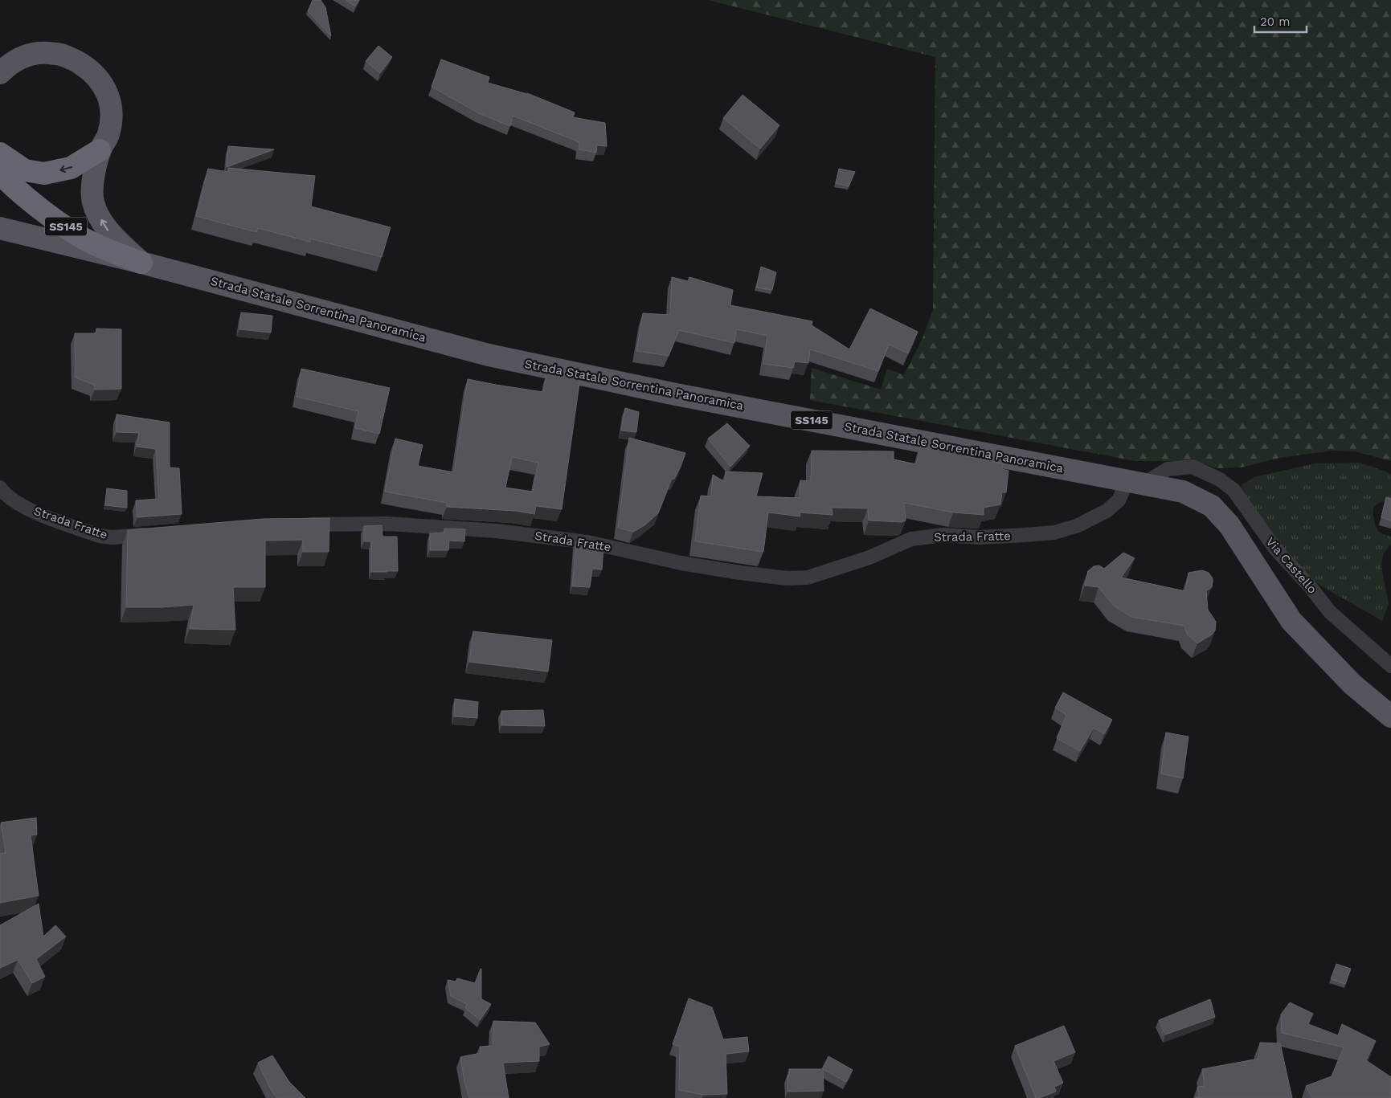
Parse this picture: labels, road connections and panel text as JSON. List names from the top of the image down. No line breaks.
{"streets":{"highway":["SS145"],"main road":["Strada Statale Sorrentina Panoramica"],"street":["Strada Fratte","Via Castello"]},"crossings":[["SS145","Strada Statale Sorrentina Panoramica"],["Strada Statale Sorrentina Panoramica","Strada Fratte"],["Strada Statale Sorrentina Panoramica","Via Castello"],["Strada Fratte","Via Castello"]],"scale_bar":"20 m"}
